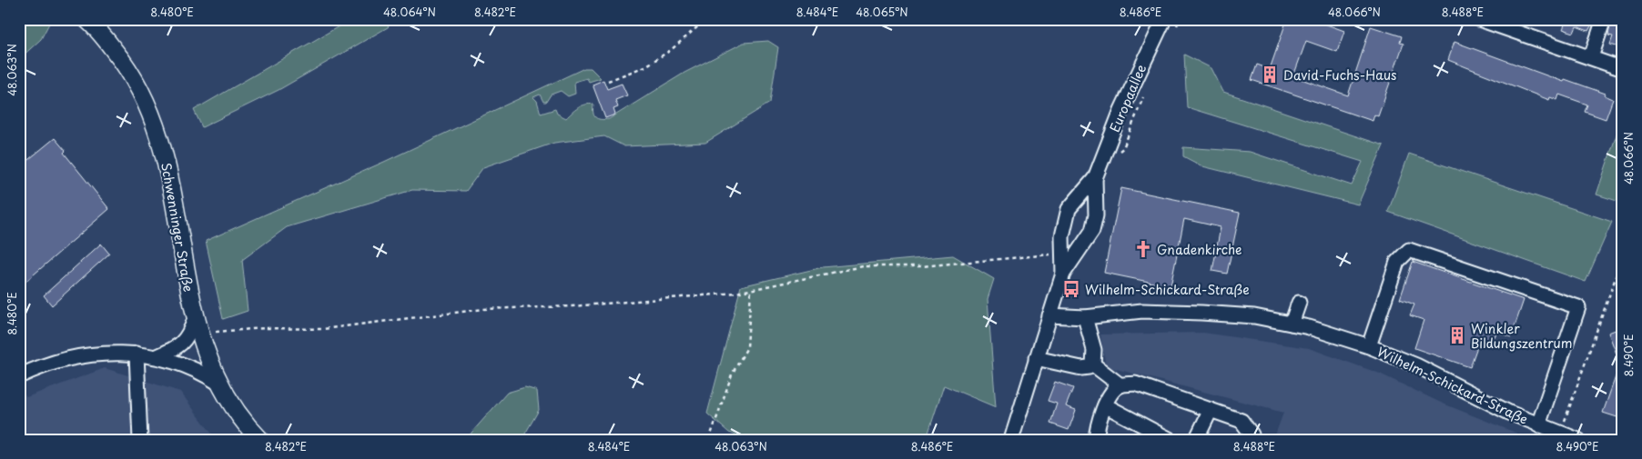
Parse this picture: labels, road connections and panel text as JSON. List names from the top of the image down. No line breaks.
{"streets":{"main road":["Schwenninger Straße"],"street":["Europaallee","Wilhelm-Schickard-Straße"]},"crossings":[["Europaallee","Wilhelm-Schickard-Straße"]],"places":{"building":["David-Fuchs-Haus","Winkler Bildungszentrum"],"church":["Gnadenkirche"],"bus stop":["Wilhelm-Schickard-Straße"]},"coordinates":["8.480°E","48.064°N","8.482°E","8.484°E","48.065°N","8.486°E","48.066°N","8.488°E","48.063°N","8.490°E"]}
